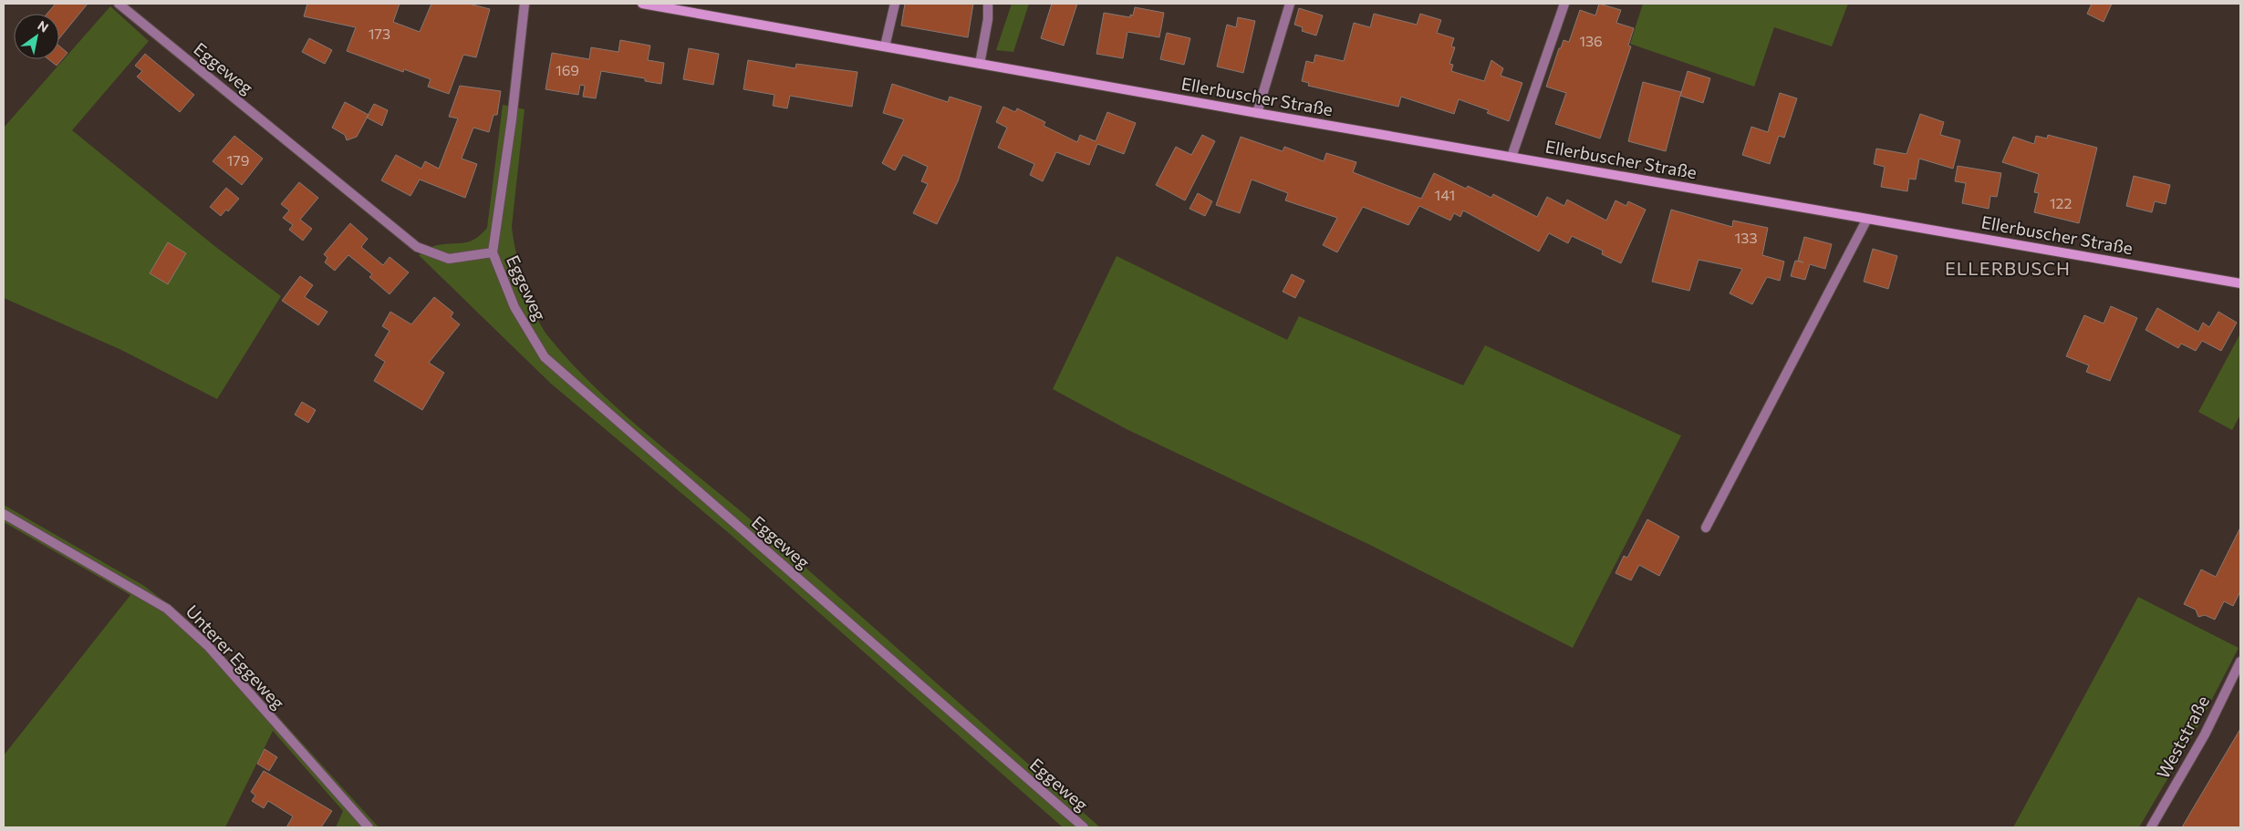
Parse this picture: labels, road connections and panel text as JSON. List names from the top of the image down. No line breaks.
{"streets":{"main road":["Ellerbuscher Straße"],"street":["Eggeweg","Unterer Eggeweg","Weststraße"]},"districts":["ELLERBUSCH"],"house_numbers":["173","136","169","179","141","122","133"],"north":"top right"}
